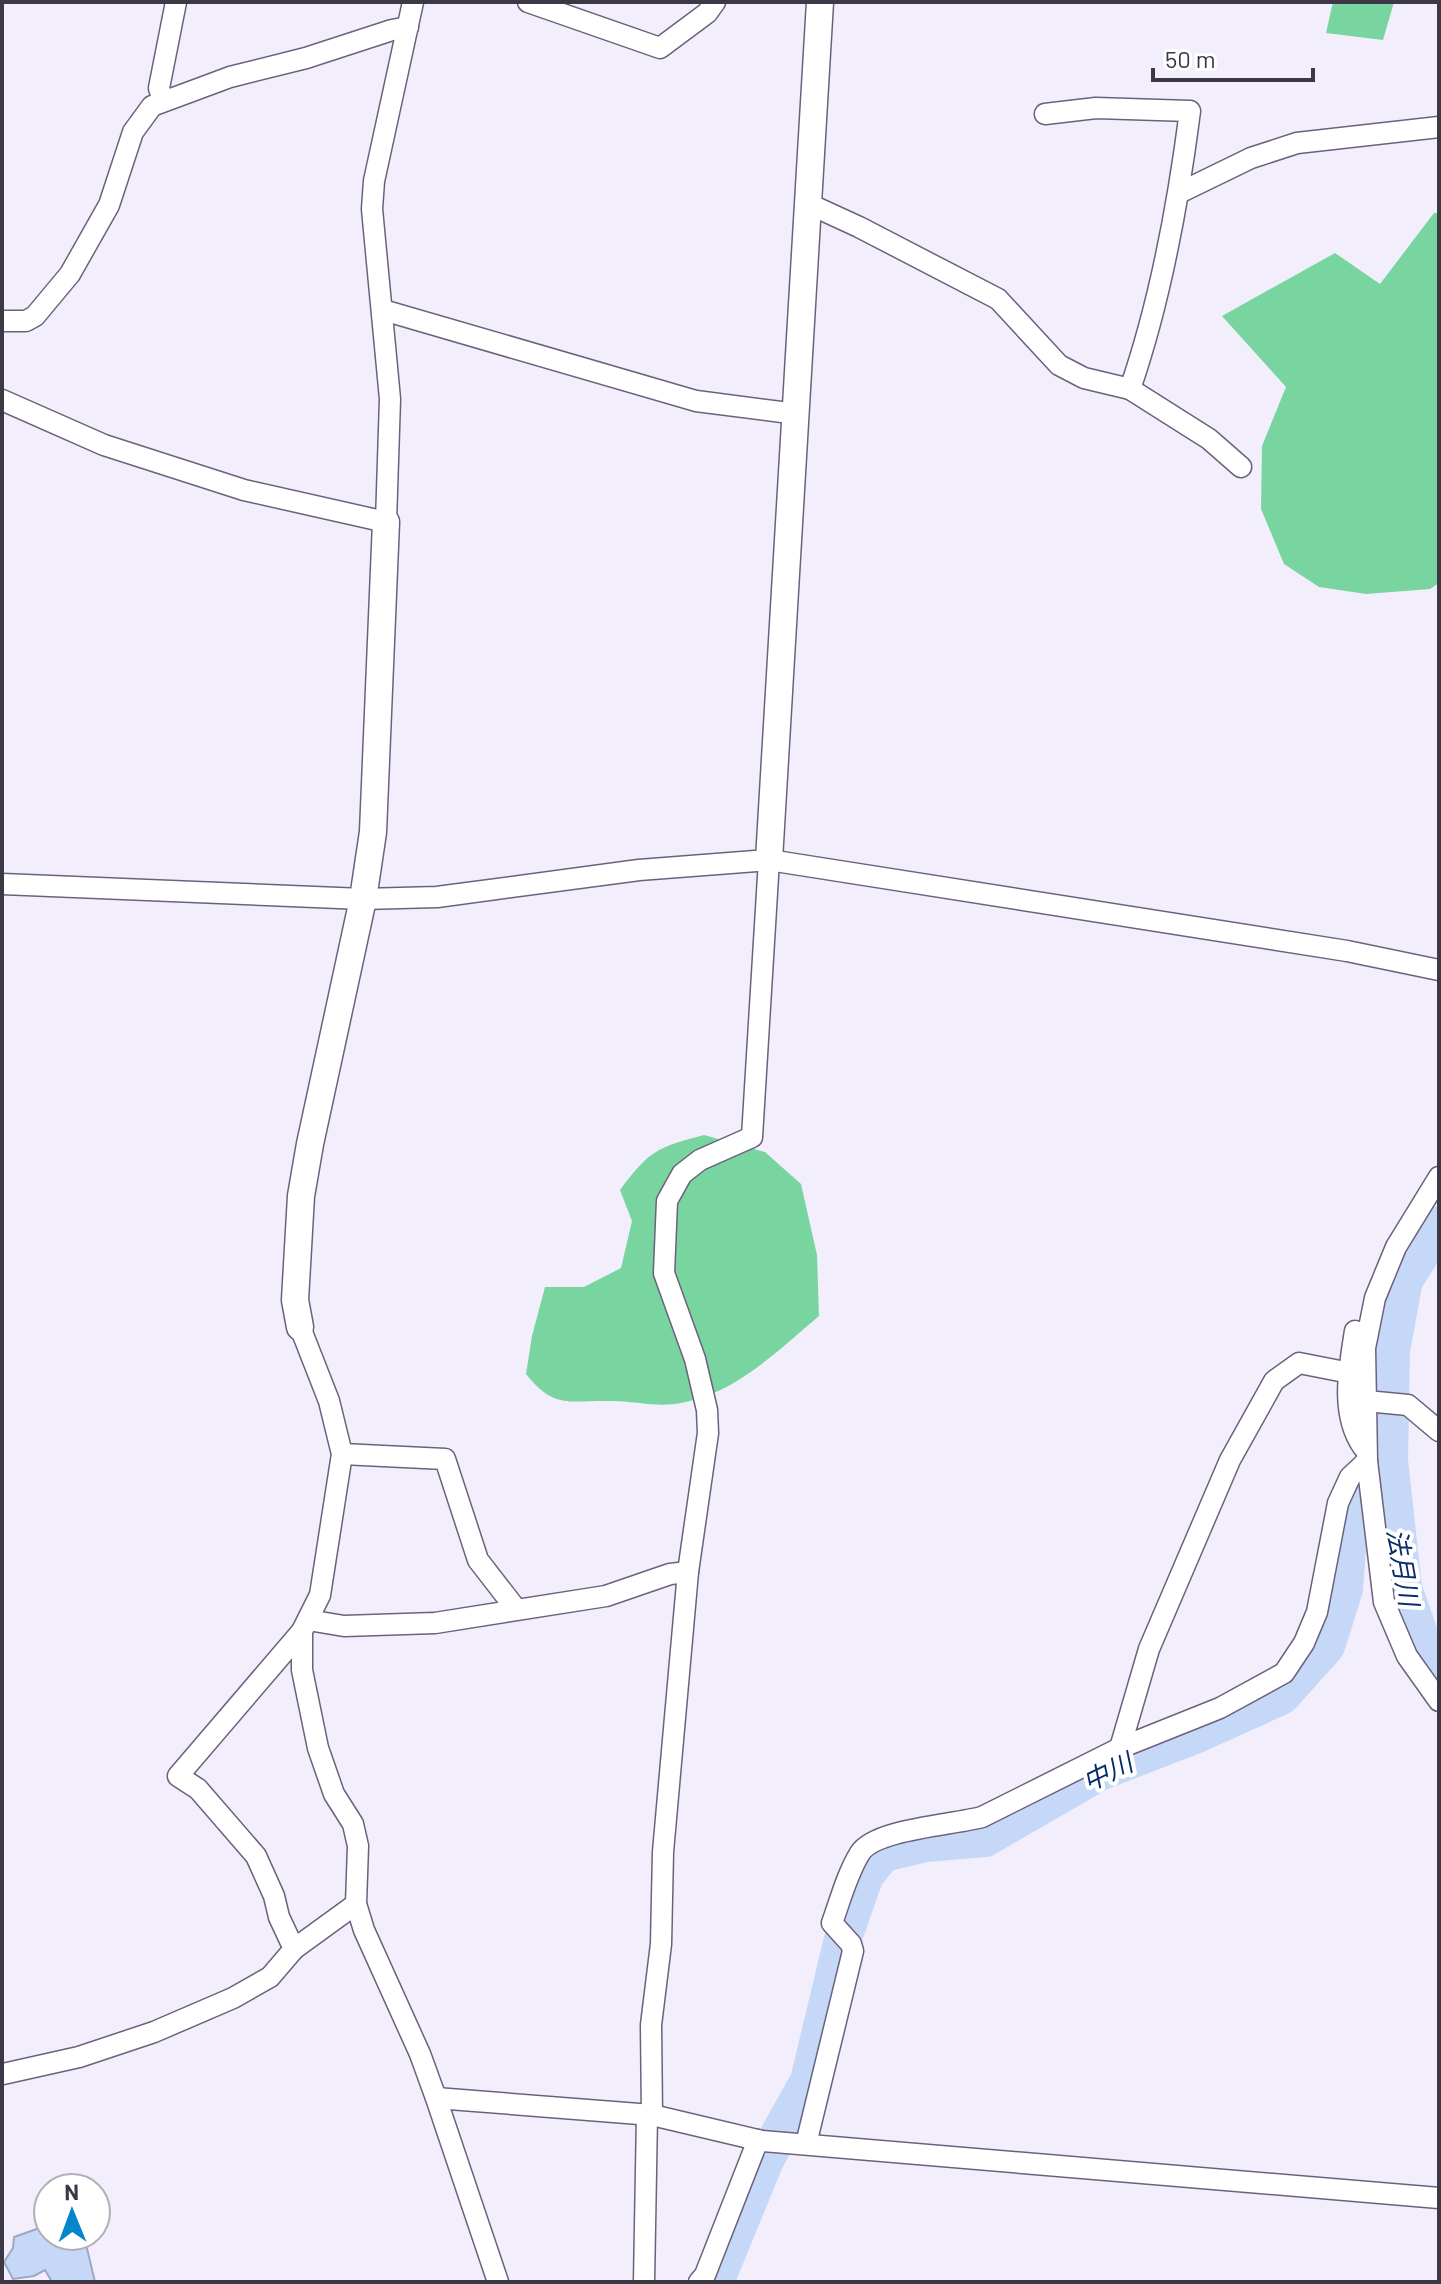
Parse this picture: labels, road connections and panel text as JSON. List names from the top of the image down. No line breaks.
{"water":["法月川","中川"],"scale_bar":"50 m","north":"top"}
